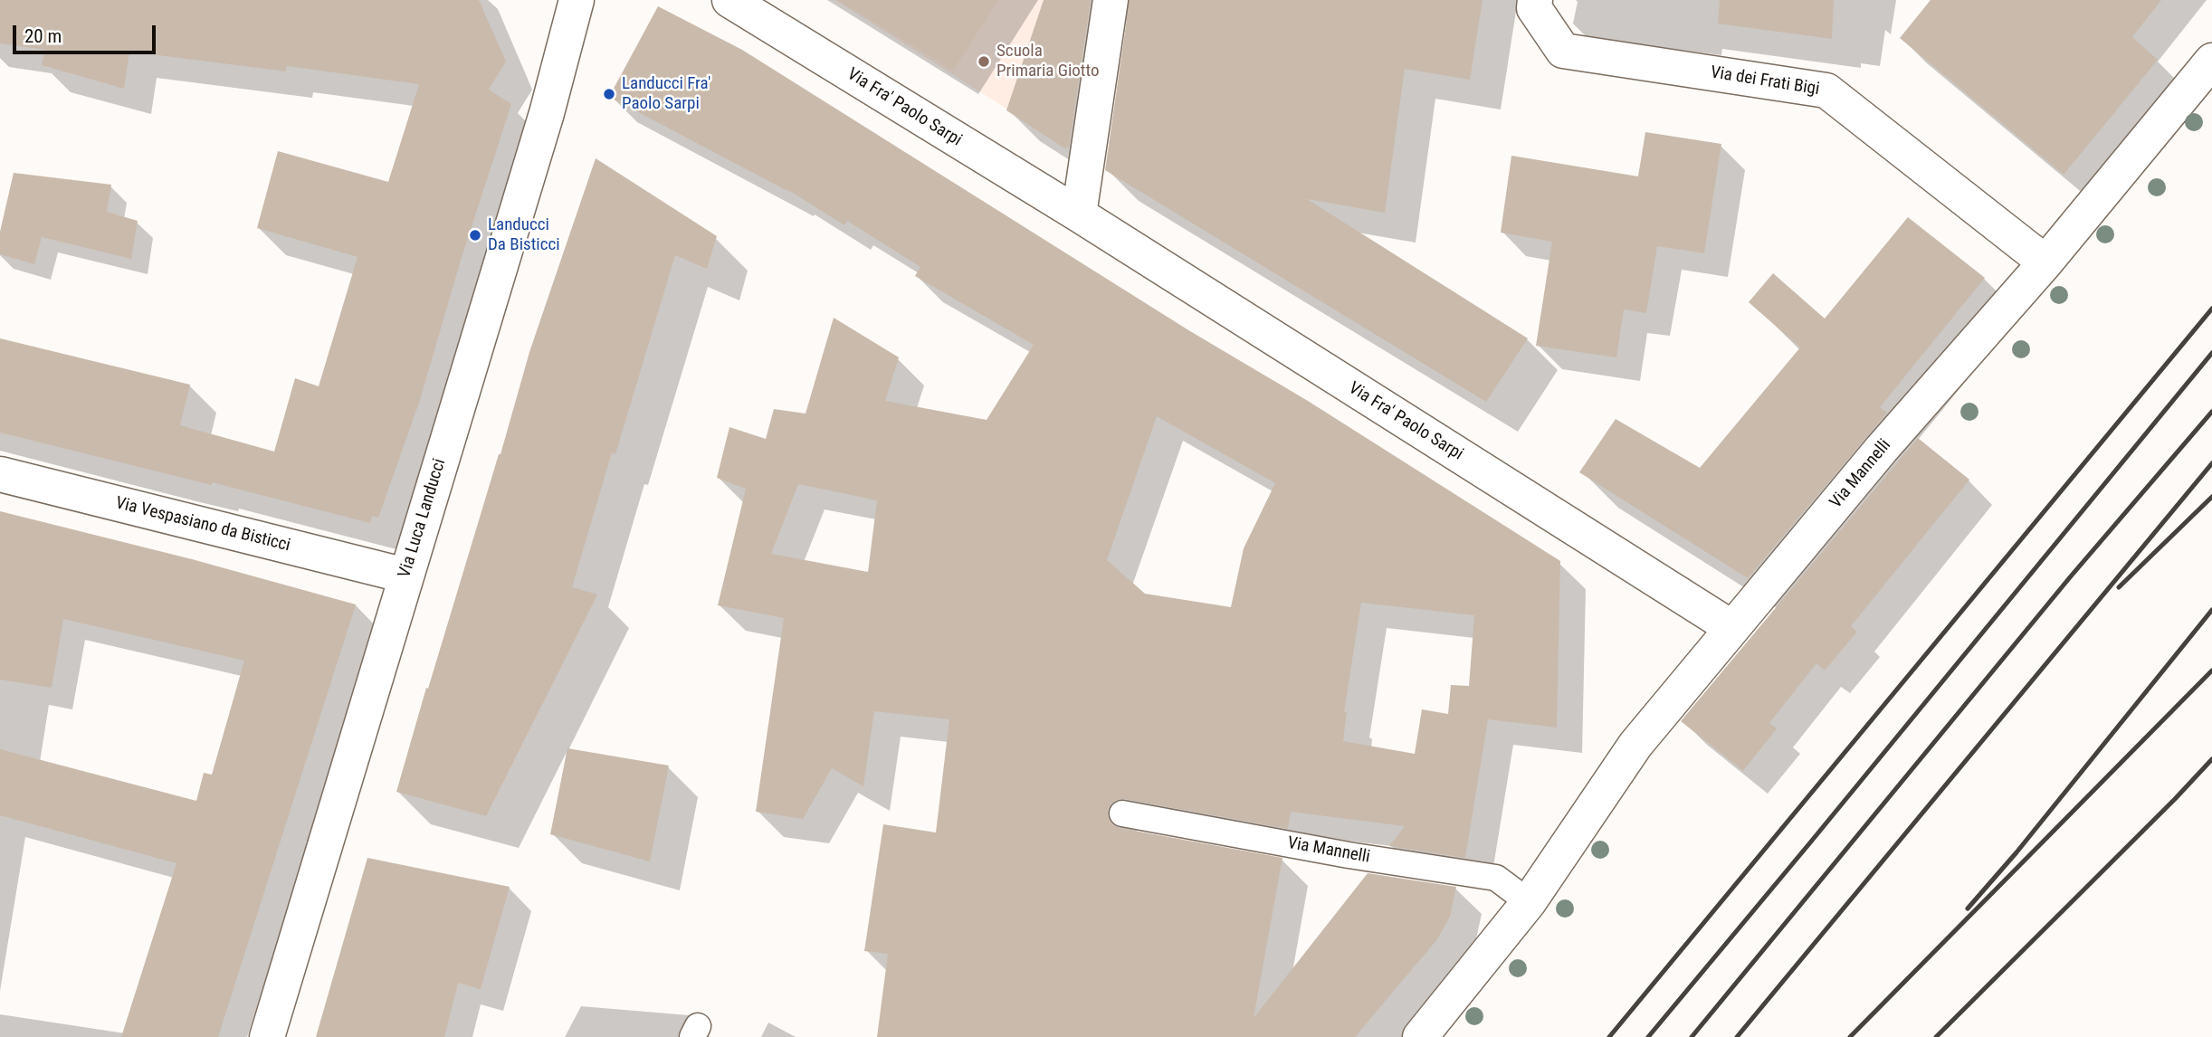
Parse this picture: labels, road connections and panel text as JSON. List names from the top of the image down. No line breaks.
{"streets":{"street":["Via dei Frati Bigi","Via Fra' Paolo Sarpi","Via Mannelli","Via Luca Landucci","Via Vespasiano da Bisticci"]},"crossings":[["Via dei Frati Bigi","Via Mannelli"],["Via Fra' Paolo Sarpi","Via Mannelli"],["Via Luca Landucci","Via Vespasiano da Bisticci"]],"places":["Scuola Primaria Giotto","Landucci Fra' Paolo Sarpi","Landucci Da Bisticci"],"scale_bar":"20 m"}
